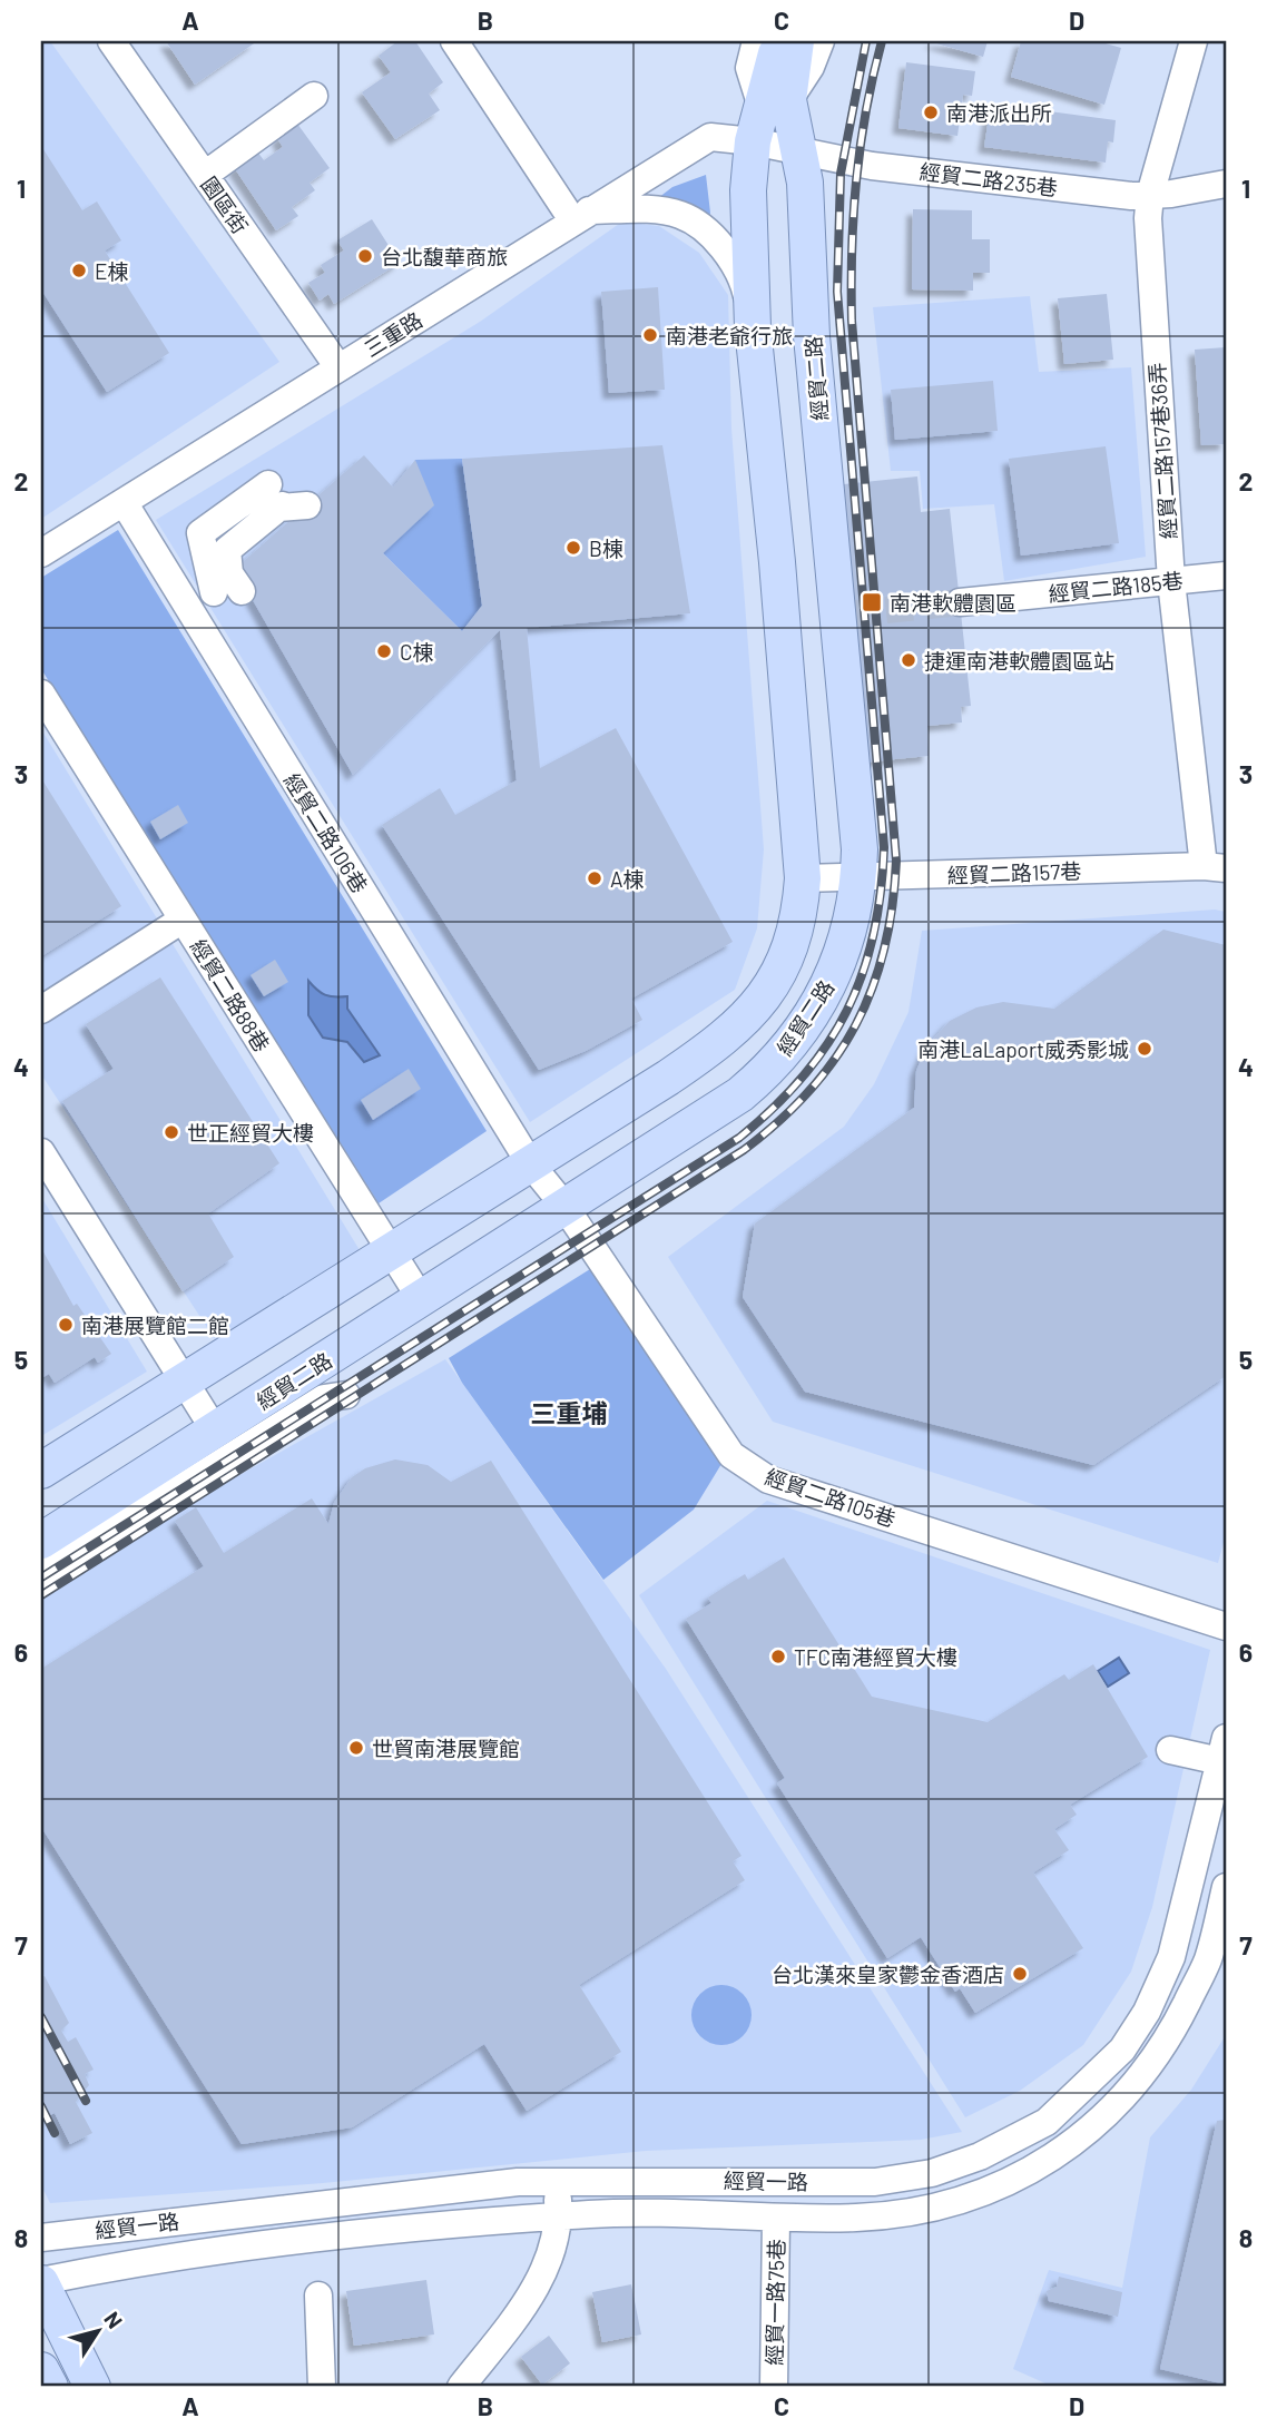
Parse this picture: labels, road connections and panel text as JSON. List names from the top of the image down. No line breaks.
{"streets":{"main road":["經貿二路"],"street":["經貿二路235巷","園區街","三重路","經貿二路157巷36弄","經貿二路185巷","經貿二路106巷","經貿二路157巷","經貿二路88巷","經貿二路105巷","經貿一路","經貿一路75巷"]},"crossings":[["經貿二路235巷","三重路"],["經貿二路235巷","經貿二路"],["經貿二路235巷","經貿二路157巷36弄"],["園區街","三重路"],["三重路","經貿二路106巷"],["經貿二路","經貿二路157巷"],["經貿二路","經貿二路88巷"],["經貿二路","經貿二路105巷"],["經貿二路157巷36弄","經貿二路185巷"],["經貿二路157巷36弄","經貿二路157巷"],["經貿二路106巷","經貿二路105巷"],["經貿一路","經貿一路75巷"]],"districts":["三重埔"],"places":{"other":["南港派出所","台北馥華商旅","E棟","南港老爺行旅","B棟","C棟","捷運南港軟體園區站","A棟","南港LaLaport威秀影城","世正經貿大樓","南港展覽館二館","TFC南港經貿大樓","世貿南港展覽館","台北漢來皇家鬱金香酒店"],"transit":["南港軟體園區"]},"north":"top right","grid":{"columns":["A","B","C","D"],"rows":["1","2","3","4","5","6","7","8"]}}
